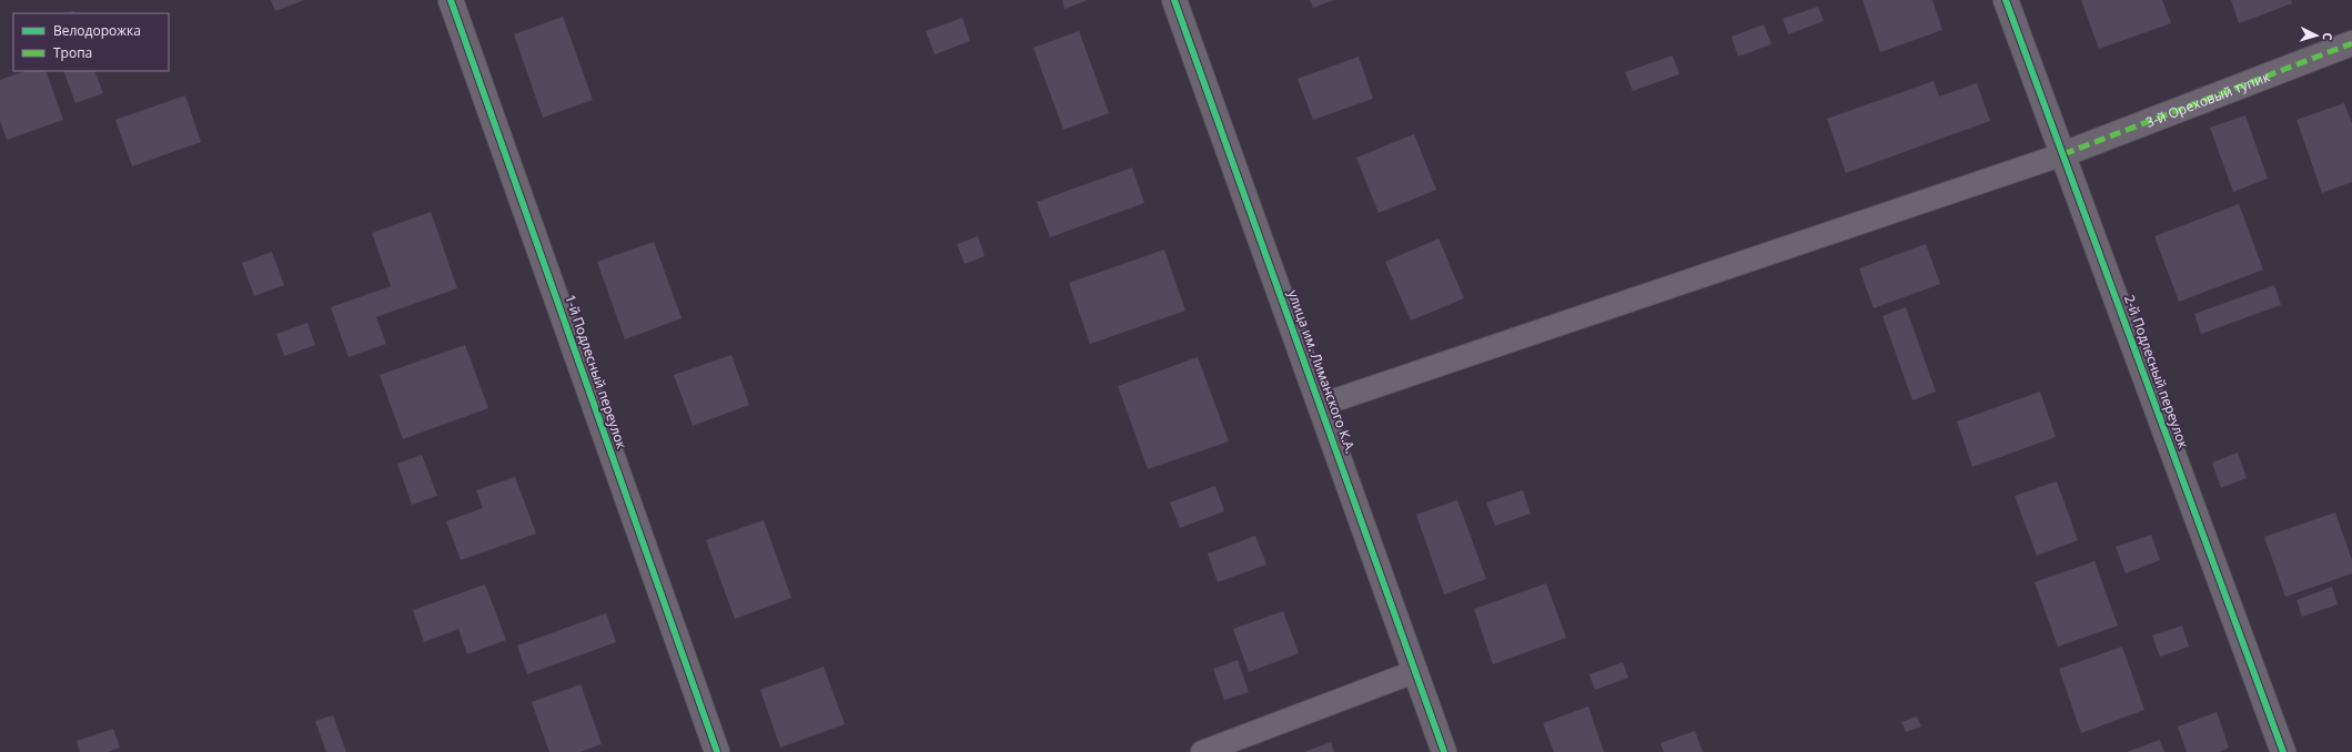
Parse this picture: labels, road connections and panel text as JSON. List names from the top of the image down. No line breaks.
{"streets":{"street":["3-й Ореховый тупик","1-й Подлесный переулок","улица им. Лиманского К.А.","2-й Подлесный переулок"]},"crossings":[["3-й Ореховый тупик","2-й Подлесный переулок"]],"legend":["Велодорожка","Тропа"],"north":"right"}
